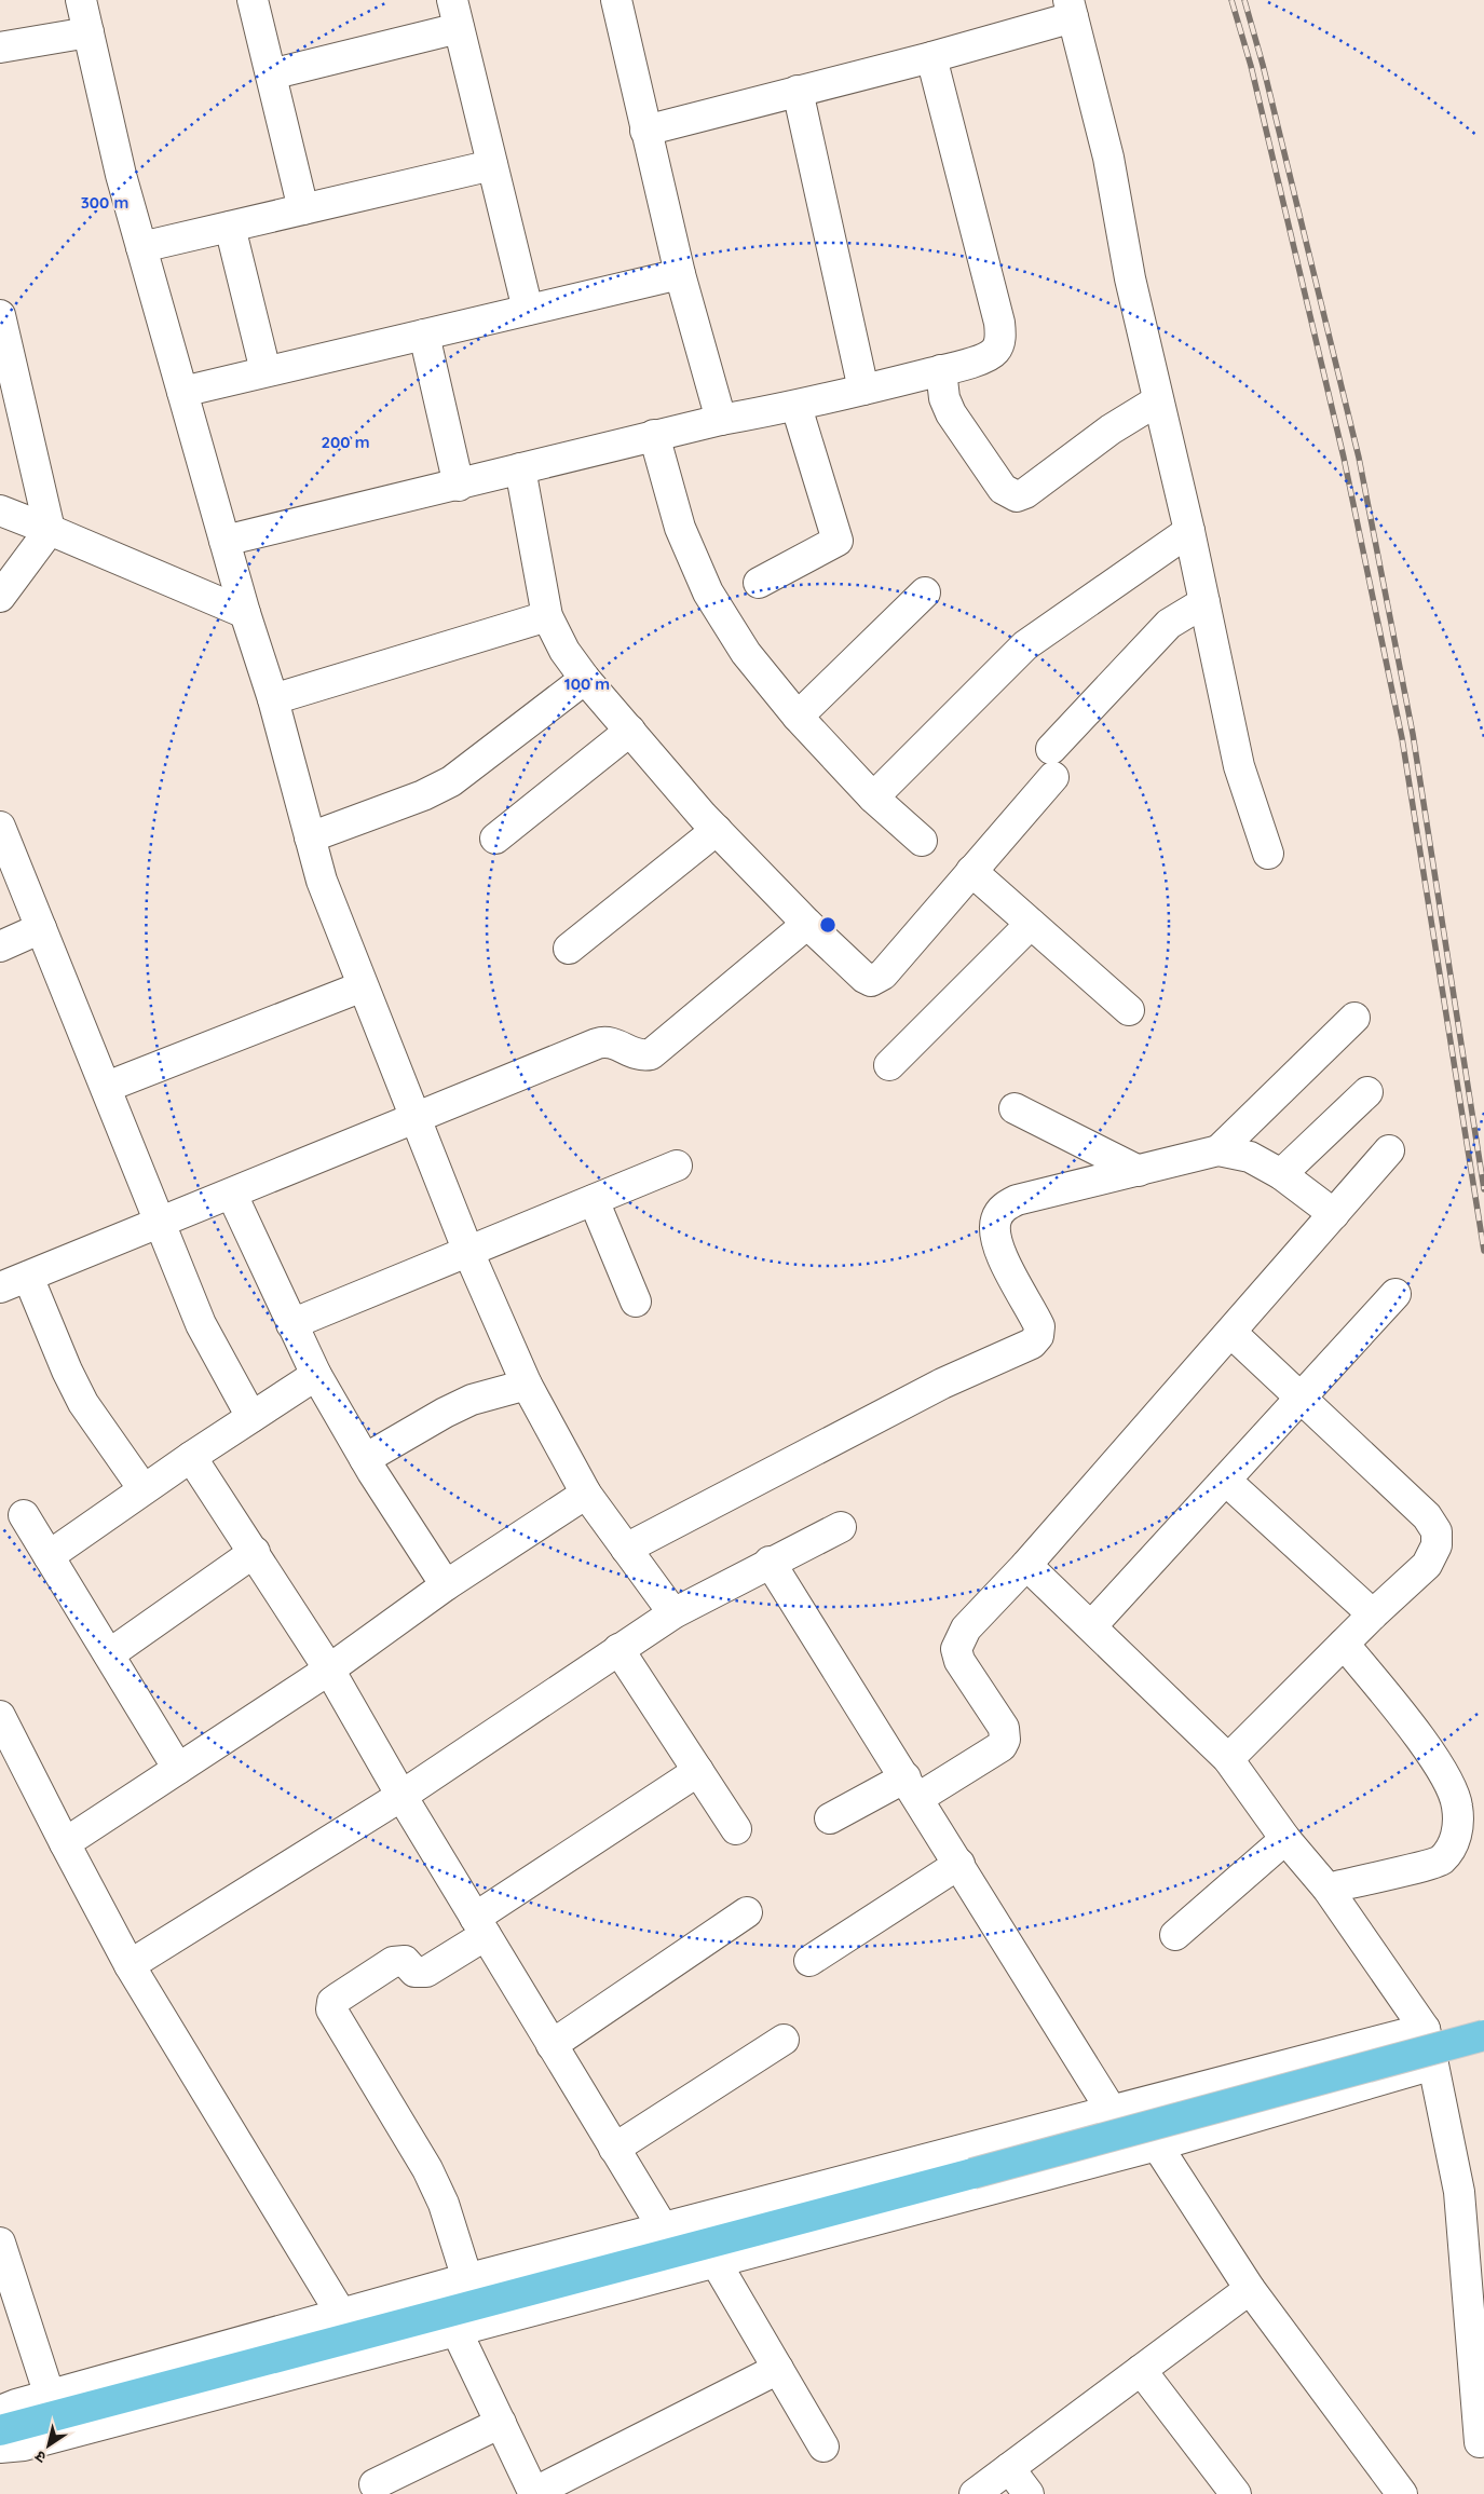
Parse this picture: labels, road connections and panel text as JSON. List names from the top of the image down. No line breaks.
{"north":"bottom left","rings":["300 m","200 m","100 m"]}
